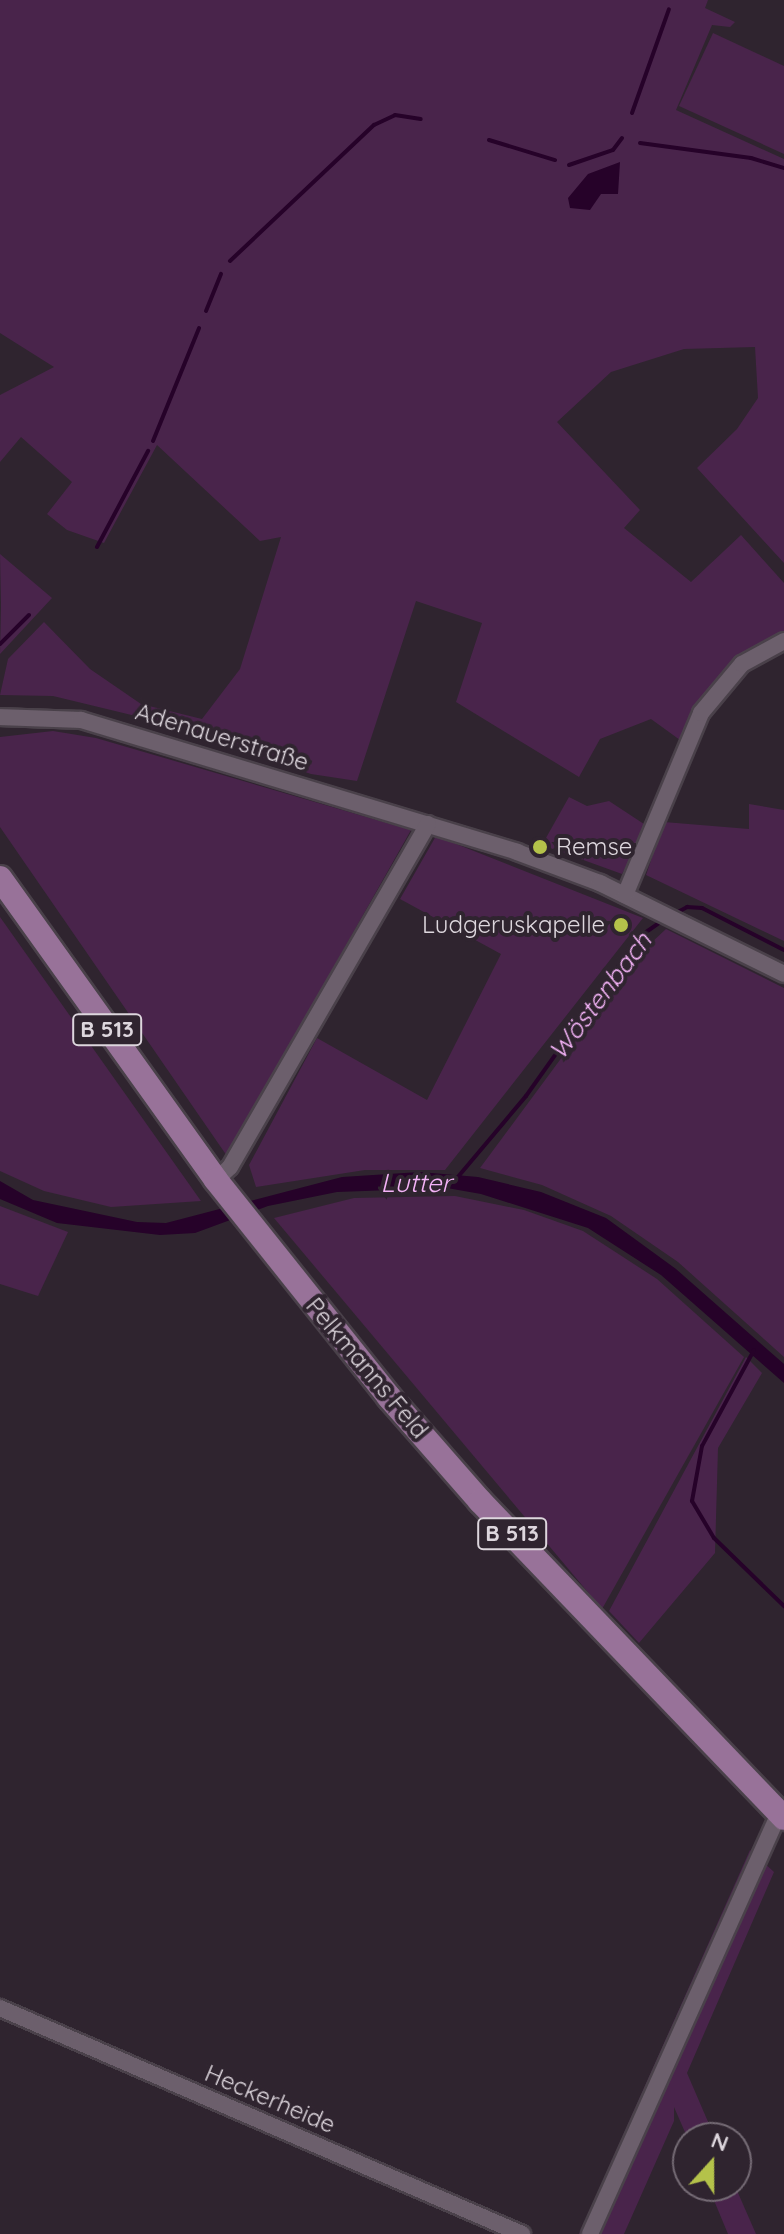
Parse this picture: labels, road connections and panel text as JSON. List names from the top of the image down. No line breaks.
{"streets":{"main road":["B 513","Pelkmanns Feld"],"street":["Adenauerstraße","Heckerheide"]},"water":["Wöstenbach","Lutter"],"places":["Remse","Ludgeruskapelle"],"north":"top"}
